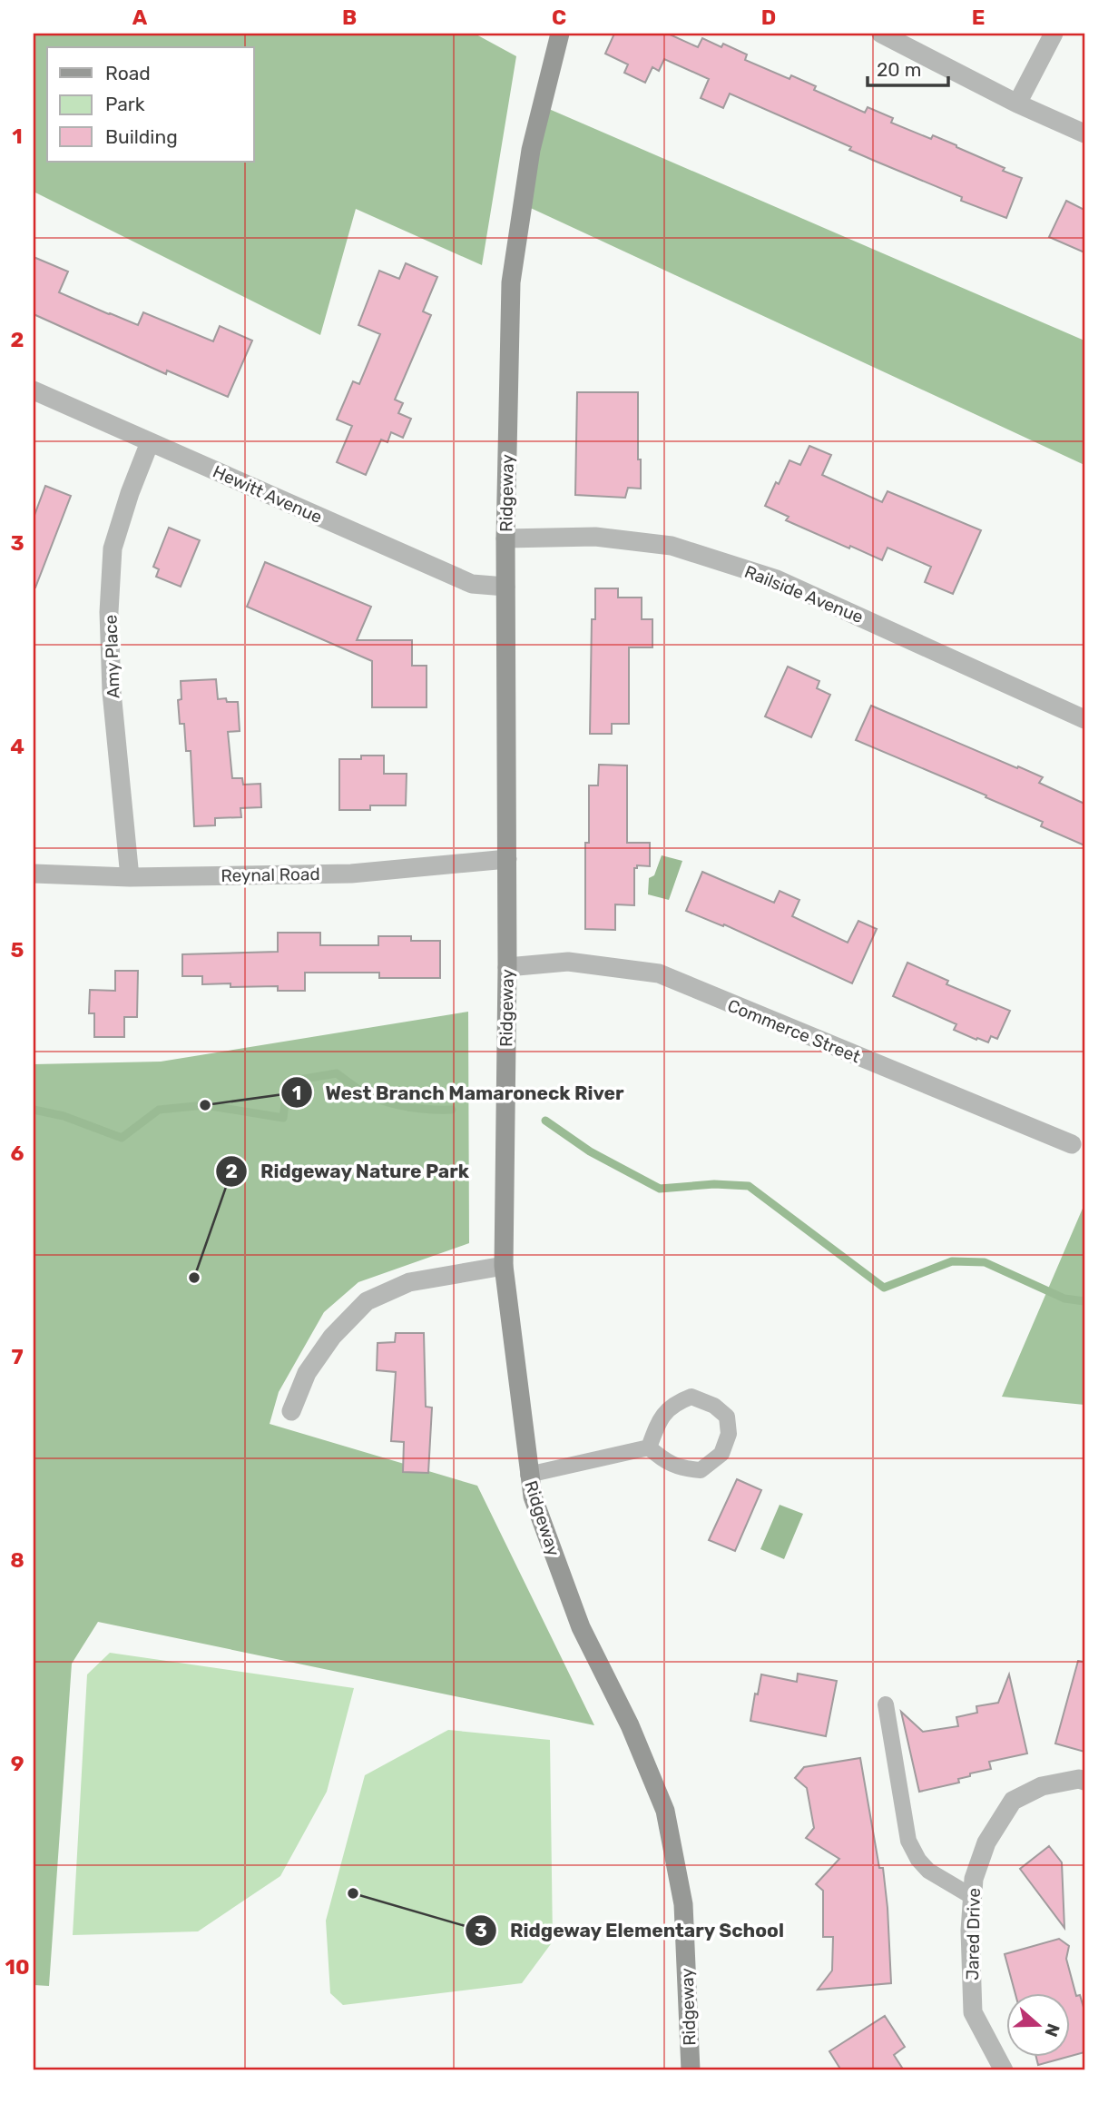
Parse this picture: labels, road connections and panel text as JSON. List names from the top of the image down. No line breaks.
{"streets":{"street":["Ridgeway","Hewitt Avenue","Railside Avenue","Amy Place","Reynal Road","Commerce Street","Jared Drive"]},"crossings":[["Ridgeway","Hewitt Avenue"],["Ridgeway","Railside Avenue"],["Ridgeway","Reynal Road"],["Ridgeway","Commerce Street"],["Hewitt Avenue","Amy Place"],["Amy Place","Reynal Road"]],"places":["West Branch Mamaroneck River","Ridgeway Nature Park","Ridgeway Elementary School"],"legend":["Road","Park","Building"],"scale_bar":"20 m","north":"right","grid":{"columns":["A","B","C","D","E"],"rows":["1","2","3","4","5","6","7","8","9","10"]}}
